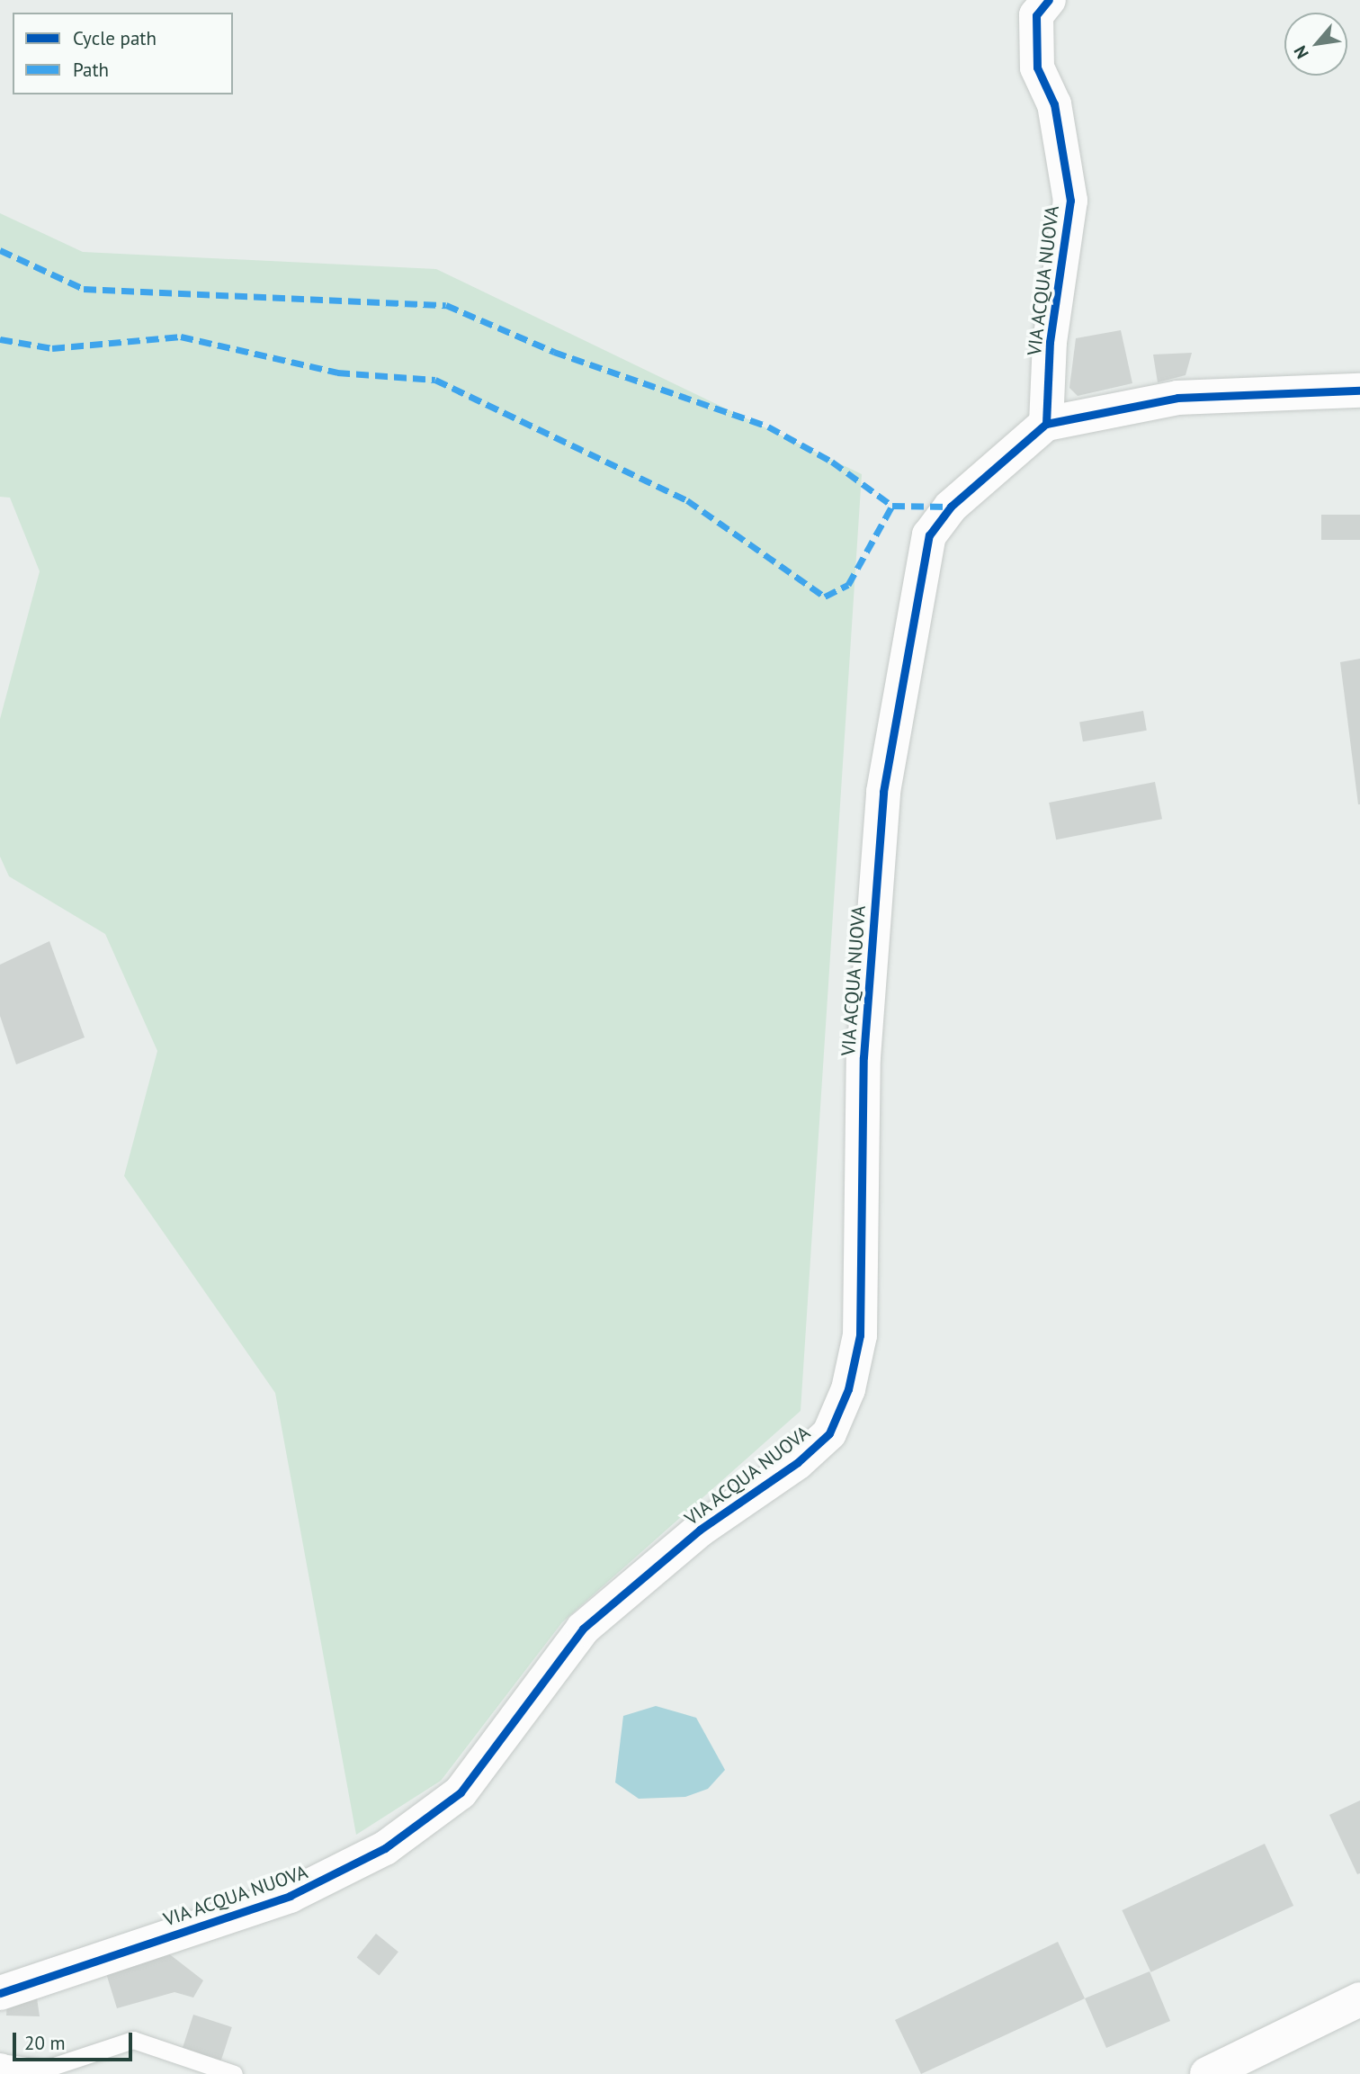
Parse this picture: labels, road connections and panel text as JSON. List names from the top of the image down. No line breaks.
{"streets":{"street":["VIA ACQUA NUOVA"]},"legend":["Cycle path","Path"],"scale_bar":"20 m","north":"bottom left"}
